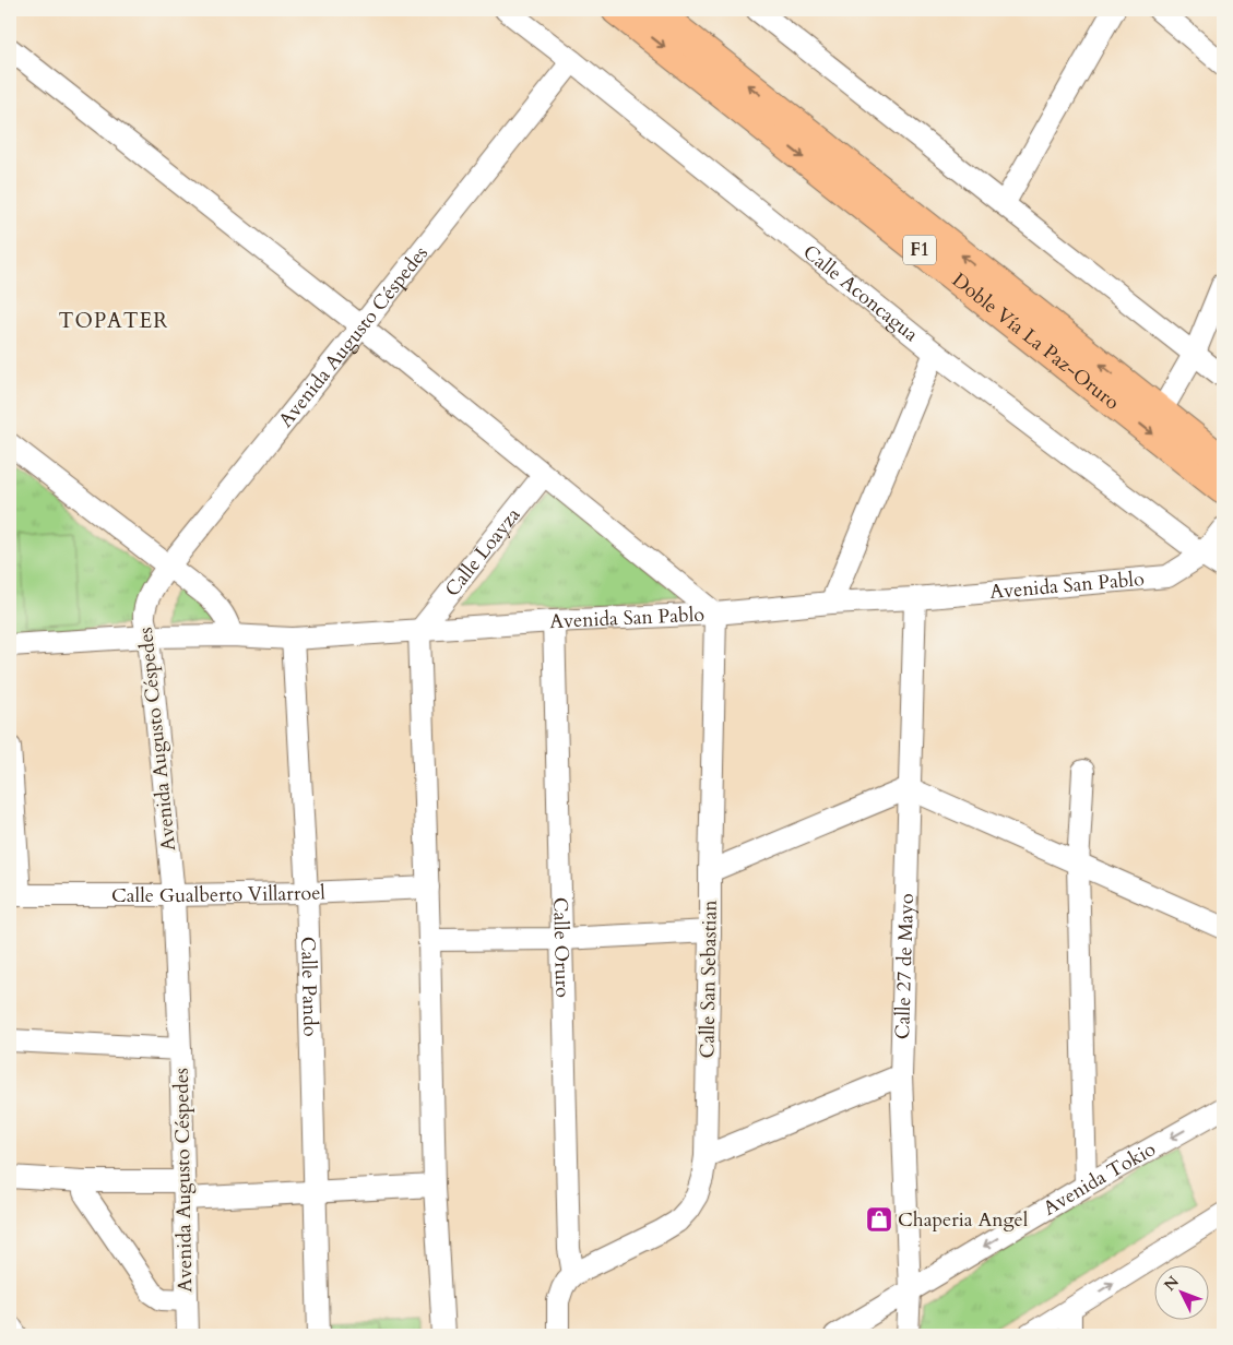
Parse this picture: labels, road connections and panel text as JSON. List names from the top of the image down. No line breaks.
{"streets":{"highway":["F1","Doble Vía La Paz-Oruro"],"street":["Calle Aconcagua","Avenida Augusto Céspedes","Calle Loayza","Avenida San Pablo","Calle Gualberto Villarroel","Calle Oruro","Calle 27 de Mayo","Calle San Sebastian","Calle Pando","Avenida Tokio"]},"crossings":[["Calle Aconcagua","Avenida Augusto Céspedes"],["Calle Aconcagua","Avenida San Pablo"],["Avenida Augusto Céspedes","Avenida San Pablo"],["Avenida Augusto Céspedes","Calle Gualberto Villarroel"],["Calle Loayza","Avenida San Pablo"],["Avenida San Pablo","Calle Oruro"],["Avenida San Pablo","Calle 27 de Mayo"],["Avenida San Pablo","Calle San Sebastian"],["Avenida San Pablo","Calle Pando"],["Calle Gualberto Villarroel","Calle Pando"],["Calle Oruro","Calle San Sebastian"],["Calle 27 de Mayo","Avenida Tokio"]],"districts":["TOPATER"],"places":{"shop":["Chaperia Angel"]},"north":"top left"}
